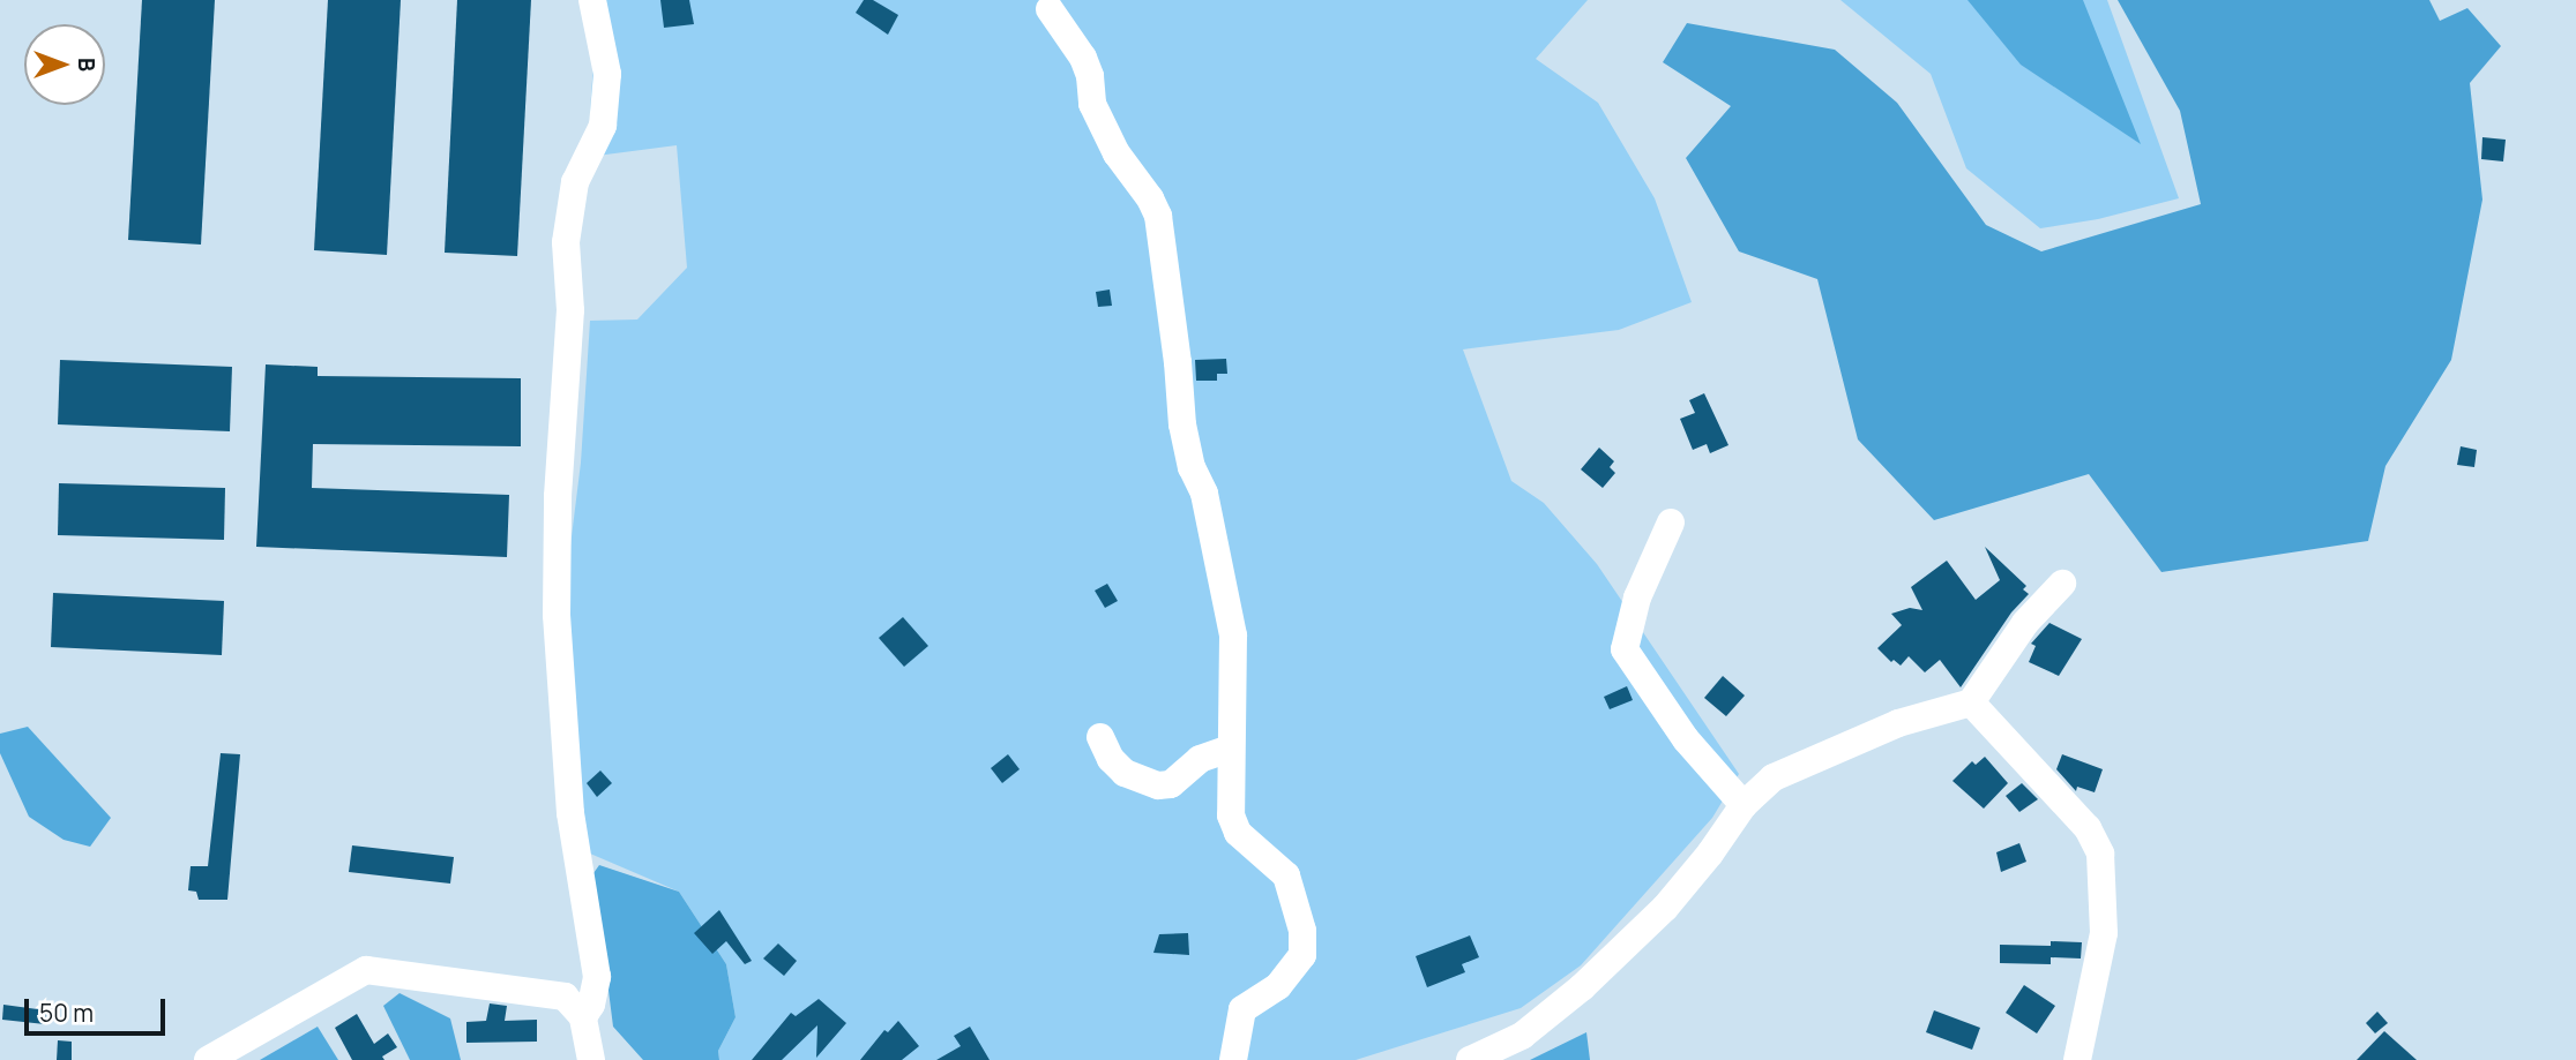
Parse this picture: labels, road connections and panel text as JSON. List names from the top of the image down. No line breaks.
{"scale_bar":"50 m","north":"right"}
